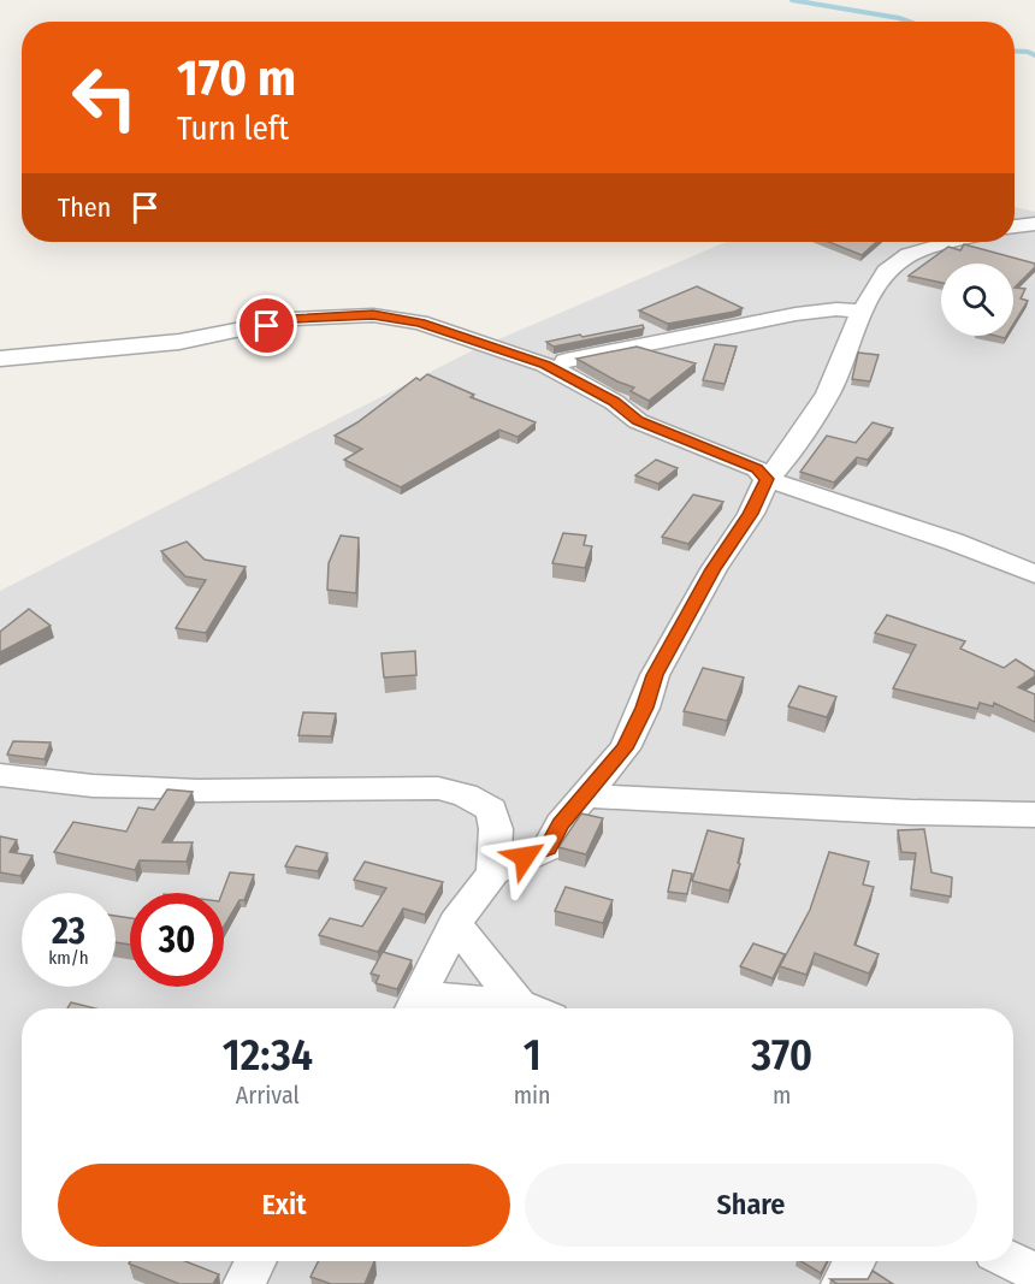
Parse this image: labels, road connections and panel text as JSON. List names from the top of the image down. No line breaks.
{"page":{"turn":["170 m","Turn left"],"then":"Then","speed":"23 km/h","limit":"30","eta":["12:34","Arrival","1","min","370","m"],"buttons":["Exit","Share"]}}
